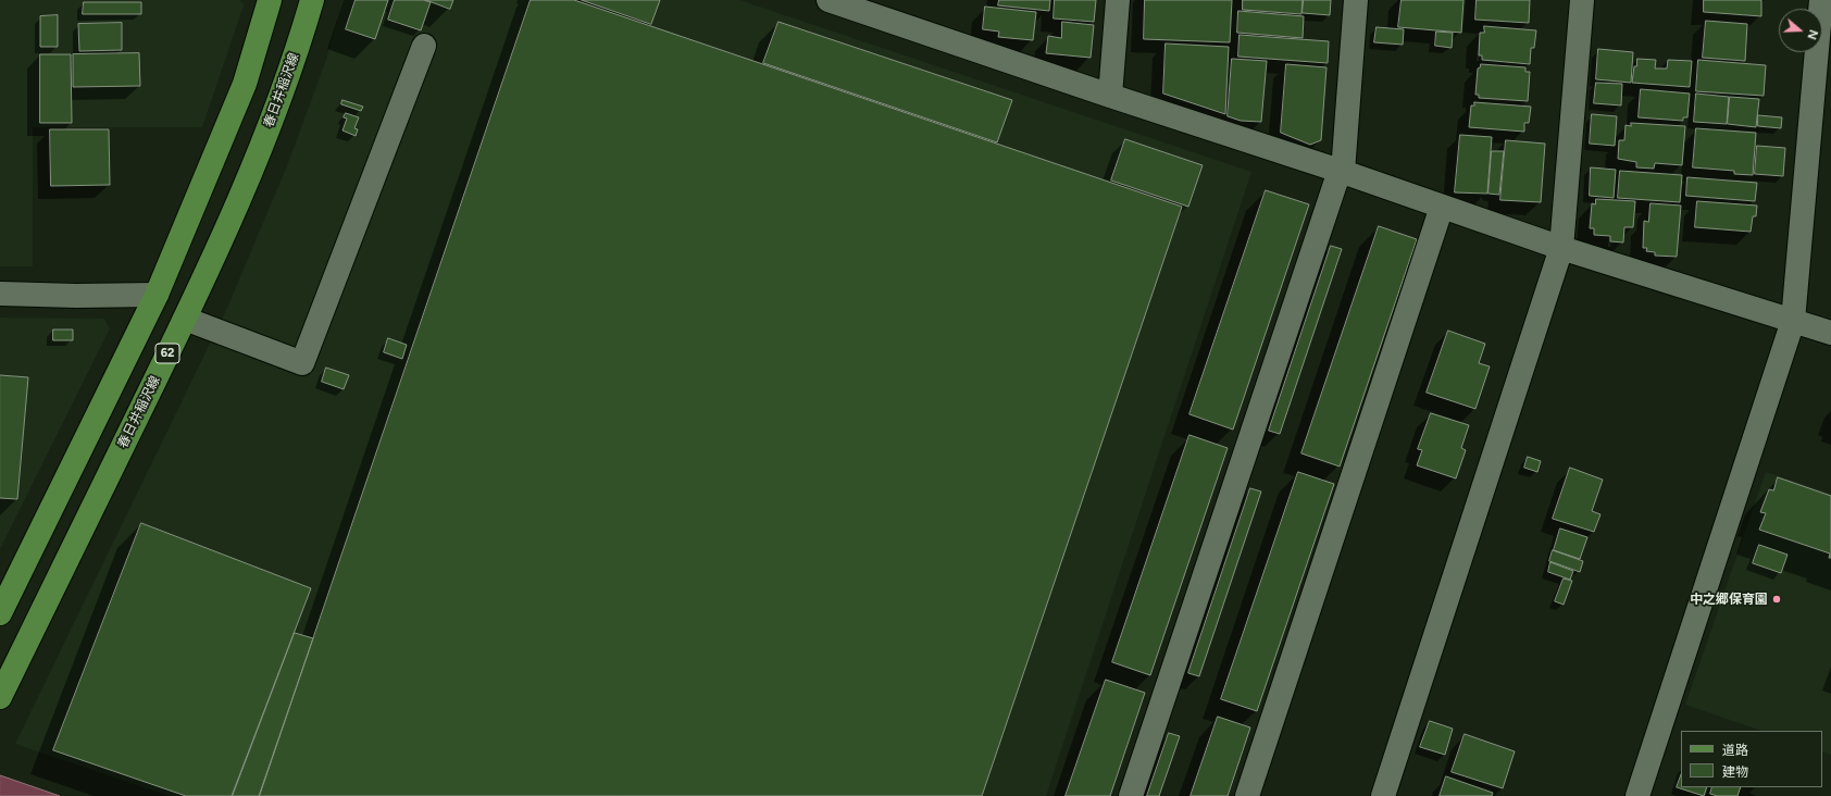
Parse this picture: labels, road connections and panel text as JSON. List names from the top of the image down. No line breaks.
{"streets":{"main road":["春日井稲沢線","62"]},"places":["中之郷保育園"],"legend":["道路","建物"],"north":"right"}
